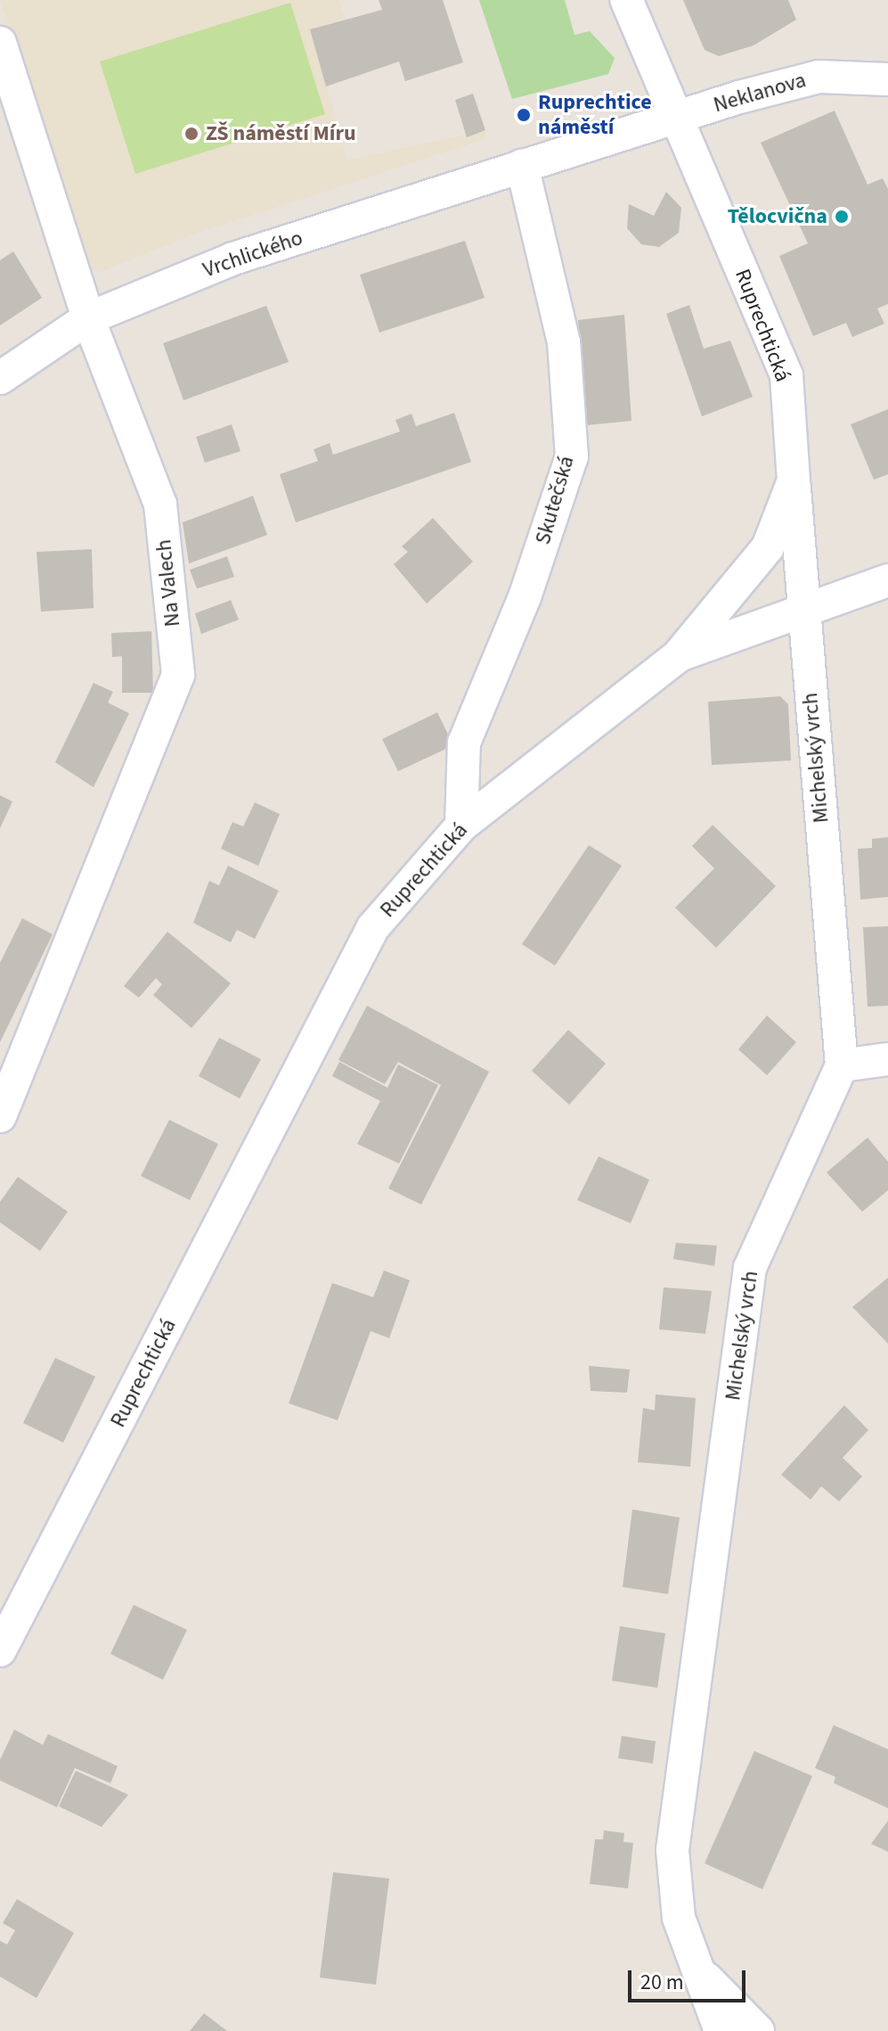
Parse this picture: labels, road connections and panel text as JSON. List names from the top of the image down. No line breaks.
{"streets":{"street":["Neklanova","Vrchlického","Ruprechtická","Skutečská","Na Valech","Michelský vrch"]},"crossings":[["Neklanova","Vrchlického"],["Neklanova","Ruprechtická"],["Neklanova","Skutečská"],["Vrchlického","Skutečská"],["Vrchlického","Na Valech"],["Ruprechtická","Skutečská"],["Ruprechtická","Michelský vrch"]],"places":["Ruprechtice náměstí","ZŠ náměstí Míru","Tělocvična"],"scale_bar":"20 m"}
